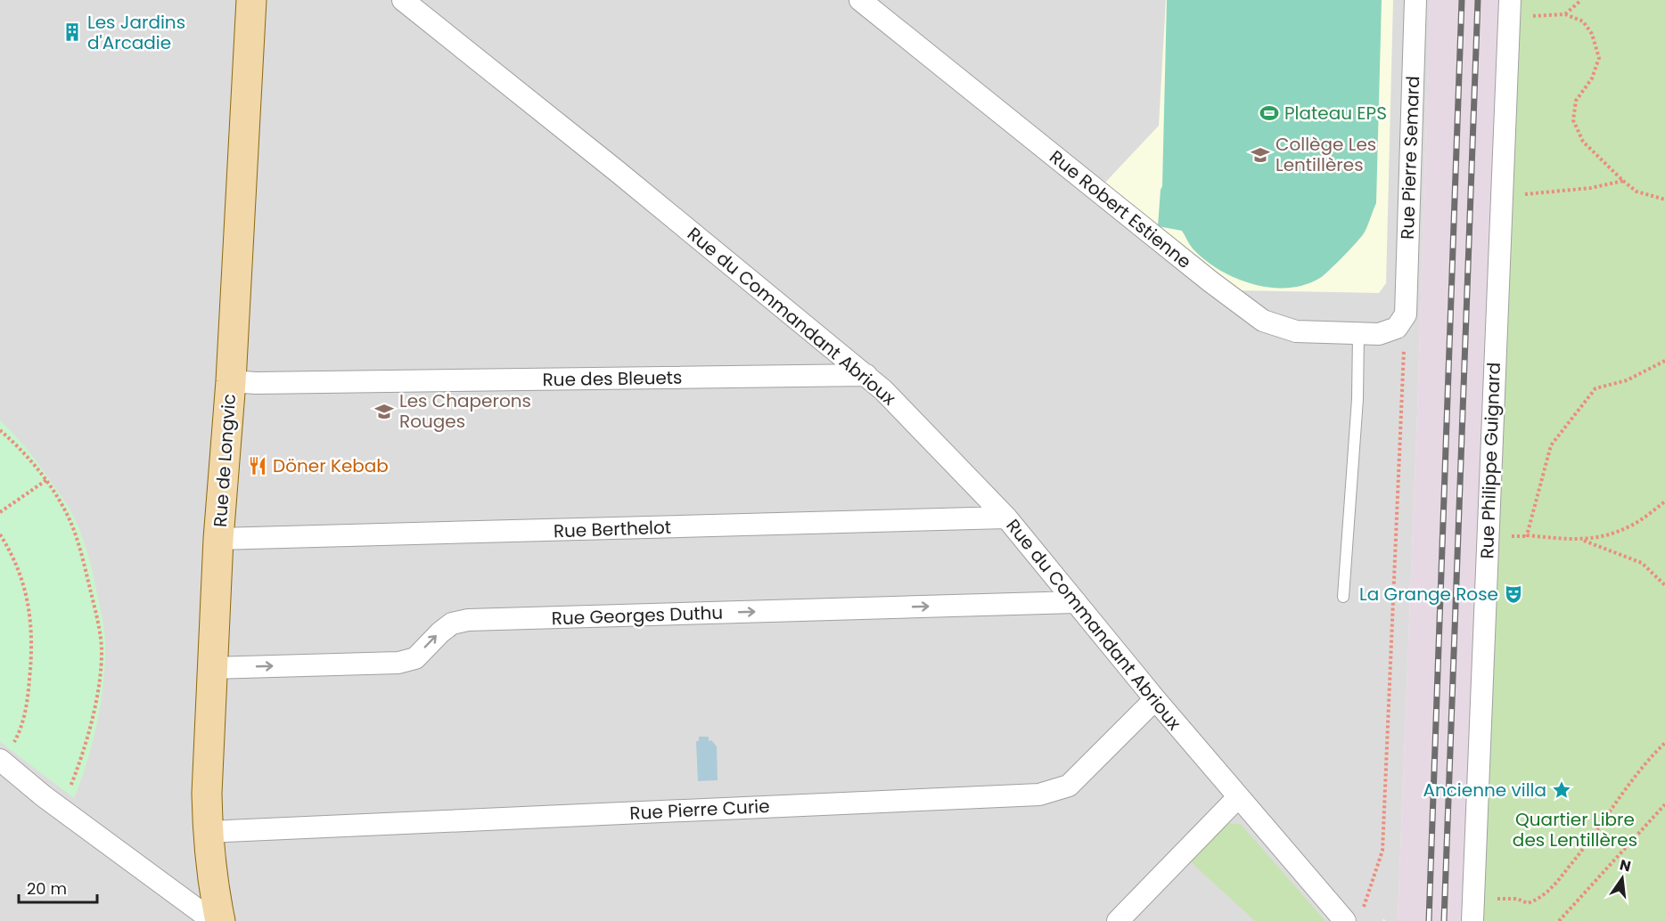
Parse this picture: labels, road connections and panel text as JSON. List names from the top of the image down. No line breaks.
{"streets":{"main road":["Rue de Longvic"],"street":["Rue Pierre Semard","Rue Robert Estienne","Rue du Commandant Abrioux","Rue des Bleuets","Rue Philippe Guignard","Rue Berthelot","Rue Georges Duthu","Rue Pierre Curie"]},"crossings":[["Rue Pierre Semard","Rue Robert Estienne"],["Rue du Commandant Abrioux","Rue des Bleuets"],["Rue du Commandant Abrioux","Rue Berthelot"],["Rue du Commandant Abrioux","Rue Georges Duthu"],["Rue du Commandant Abrioux","Rue Pierre Curie"],["Rue des Bleuets","Rue de Longvic"],["Rue de Longvic","Rue Berthelot"],["Rue de Longvic","Rue Georges Duthu"],["Rue de Longvic","Rue Pierre Curie"]],"one_way":["Rue Georges Duthu"],"parks":["Quartier Libre des Lentillères"],"places":{"building":["Les Jardins d'Arcadie"],"sports":["Plateau EPS"],"school or university":["Collège Les Lentillères","Les Chaperons Rouges"],"restaurant":["Döner Kebab"],"theatre":["La Grange Rose"],"place":["Ancienne villa"]},"scale_bar":"20 m","north":"top"}
